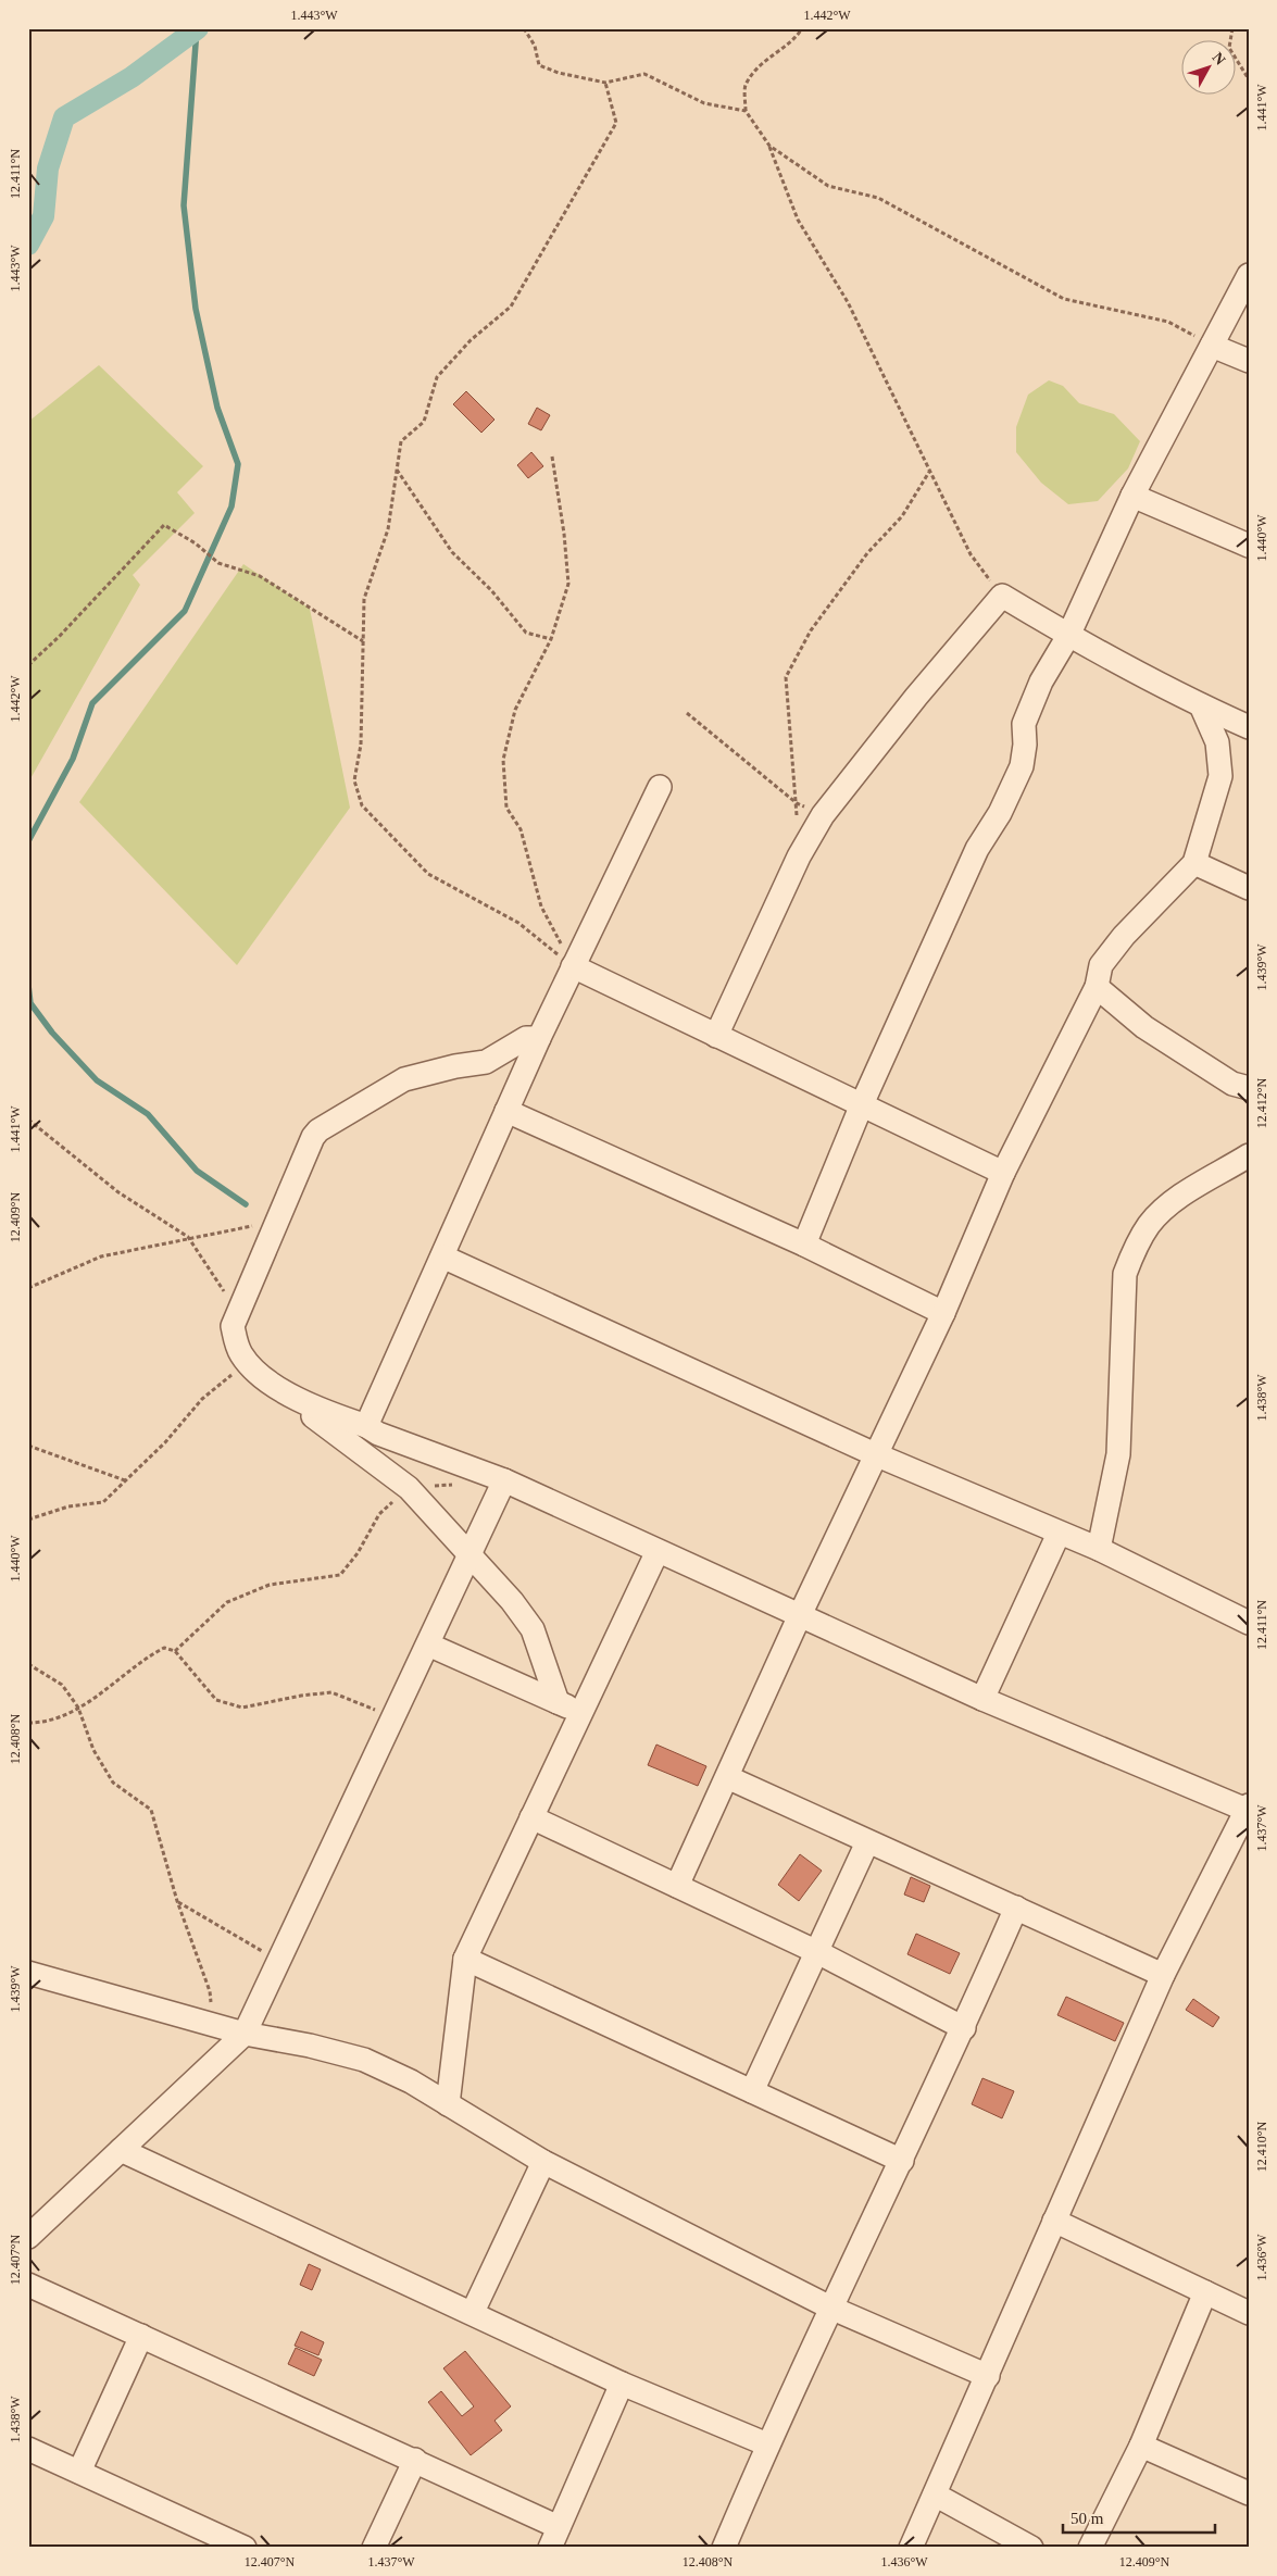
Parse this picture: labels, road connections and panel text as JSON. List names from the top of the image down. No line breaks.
{"scale_bar":"50 m","north":"top right","coordinates":["1.443°W","1.442°W","1.441°W","12.411°N","1.440°W","1.439°W","12.412°N","12.409°N","1.438°W","12.408°N","1.437°W","12.410°N","1.436°W","12.407°N"]}
